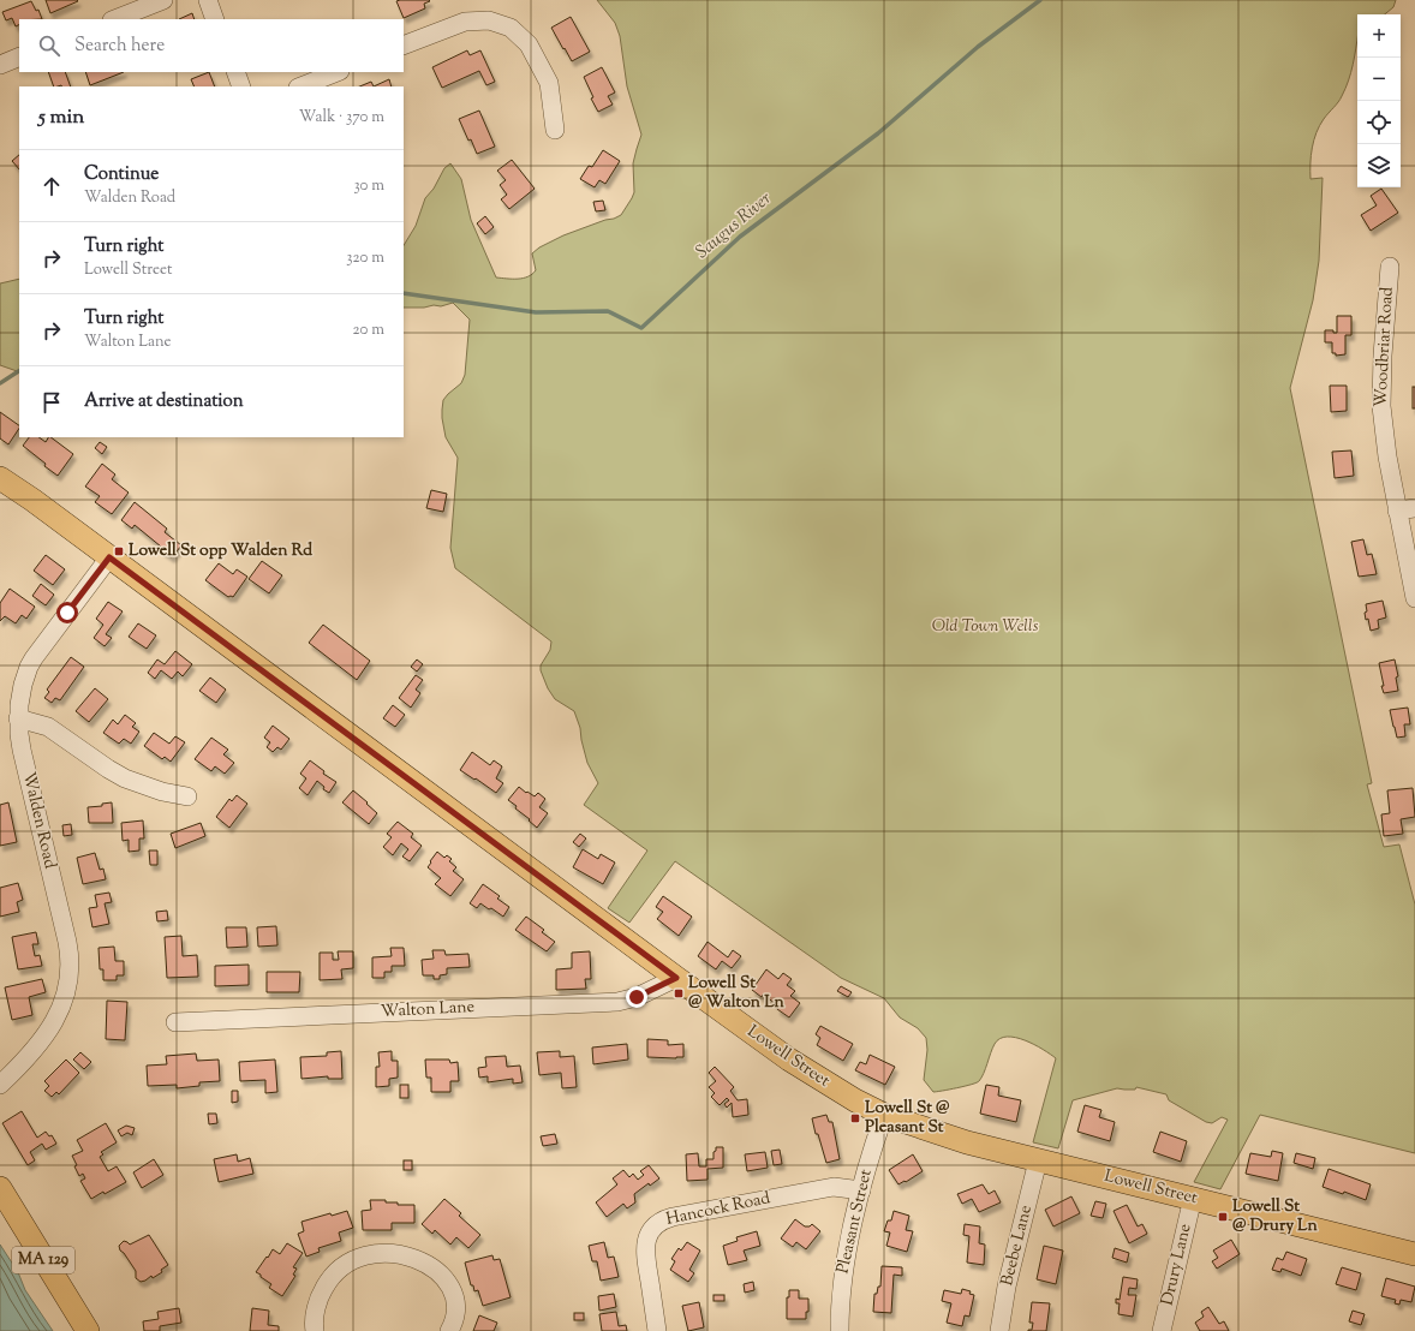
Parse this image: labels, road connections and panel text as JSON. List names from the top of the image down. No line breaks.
{"streets":{"main road":["Lowell Street","MA 129"],"street":["Woodbriar Road","Walden Road","Walton Lane","Hancock Road","Pleasant Street","Beebe Lane","Drury Lane"]},"crossings":[["Walden Road","Lowell Street"],["Walton Lane","Lowell Street"],["Lowell Street","Pleasant Street"],["Lowell Street","Beebe Lane"],["Lowell Street","Drury Lane"],["Hancock Road","Pleasant Street"]],"water":["Saugus River"],"parks":["Old Town Wells"],"places":{"transit":["Lowell St opp Walden Rd","Lowell St @ Walton Ln","Lowell St @ Pleasant St","Lowell St @ Drury Ln"]},"page":{"map_buttons":["+","−"],"search":"Search here","heading":["5 min","Walk · 370 m"],"list":[["Continue","Walden Road","30 m"],["Turn right","Lowell Street","320 m"],["Turn right","Walton Lane","20 m"],"Arrive at destination"]}}
